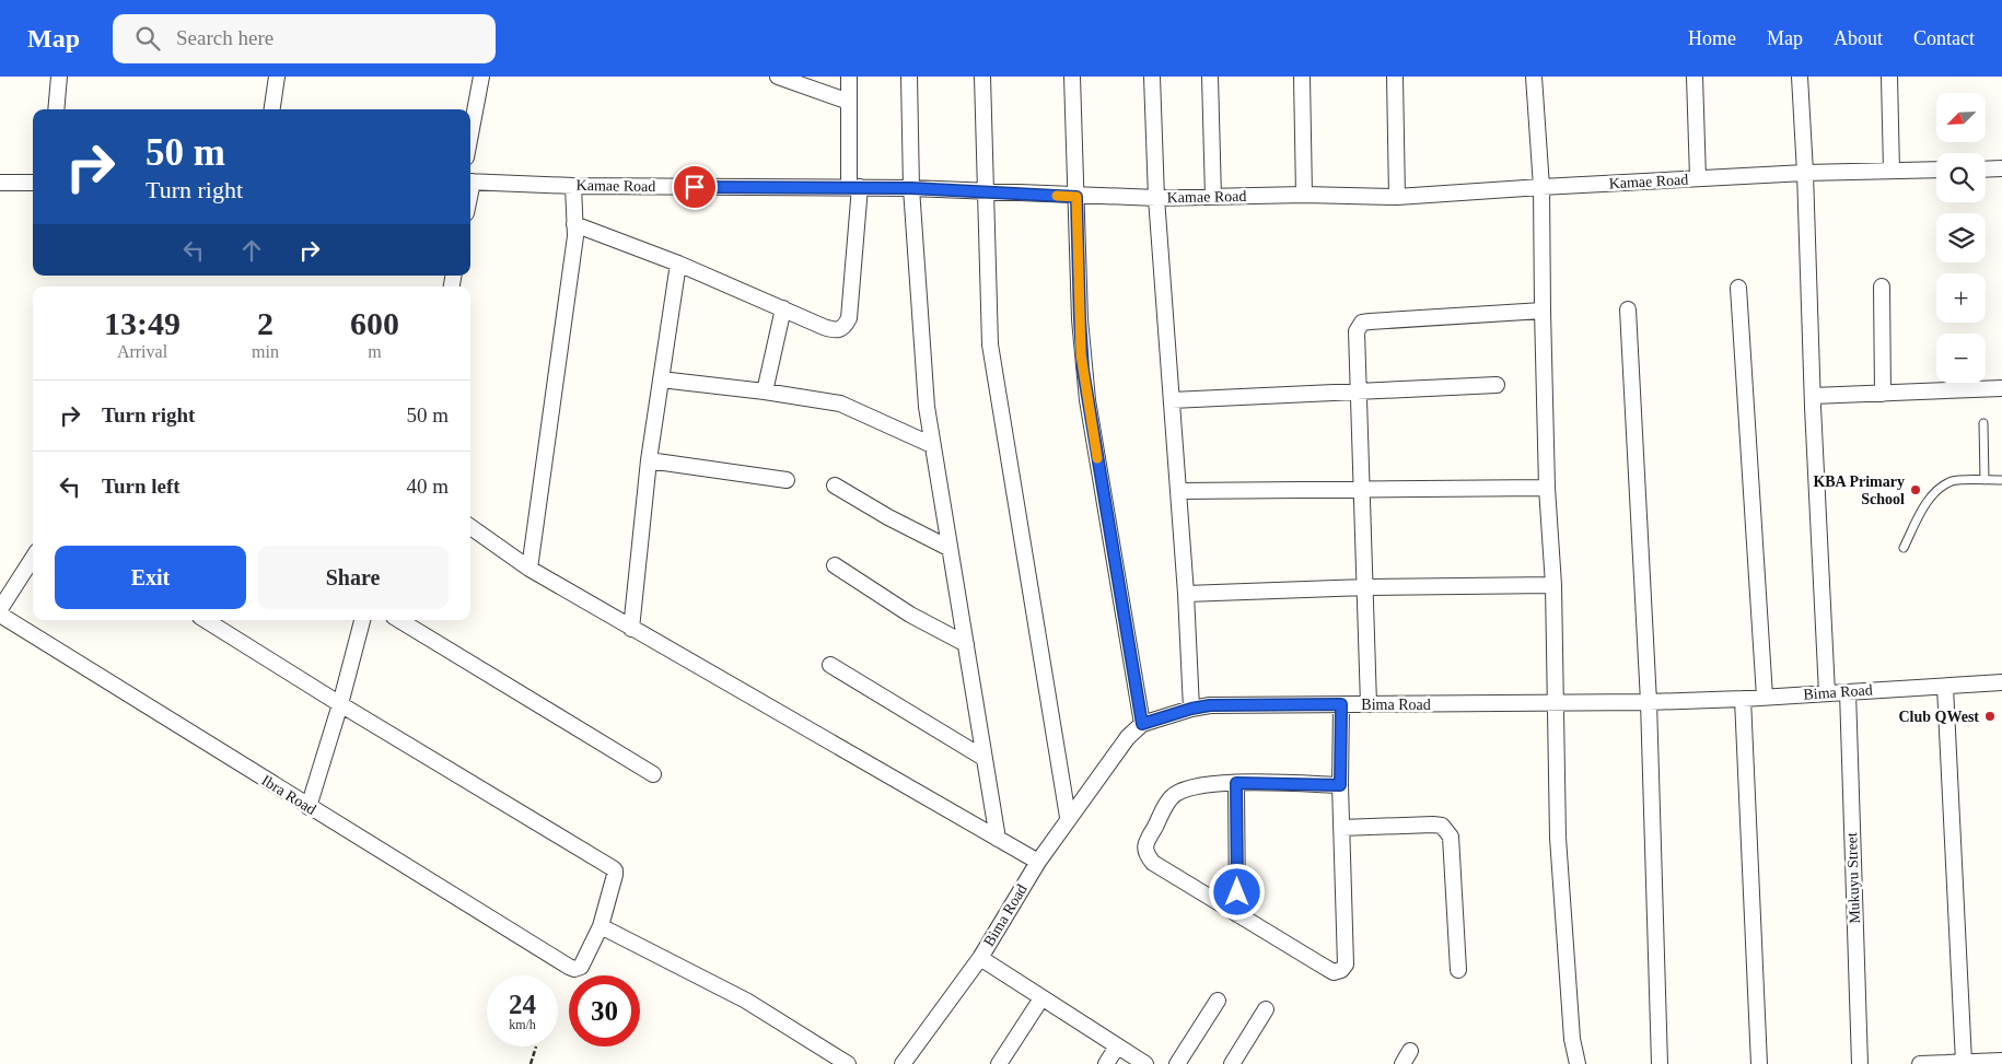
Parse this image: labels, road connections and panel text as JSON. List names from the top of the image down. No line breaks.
{"streets":{"street":["Kamae Road","Bima Road","Ibra Road","Mukuyu Street"]},"crossings":[["Bima Road","Mukuyu Street"]],"places":["KBA Primary School","Club QWest"],"north":"bottom left","page":{"header":"Map","search":"Search here","nav":["Home","Map","About","Contact"],"map_buttons":["+","−"],"turn":["50 m","Turn right"],"eta":["13:49","Arrival","2","min","600","m"],"list":[{"name":"Turn right","value":"50 m"},{"name":"Turn left","value":"40 m"}],"buttons":["Exit","Share"],"speed":"24 km/h","limit":"30"}}
